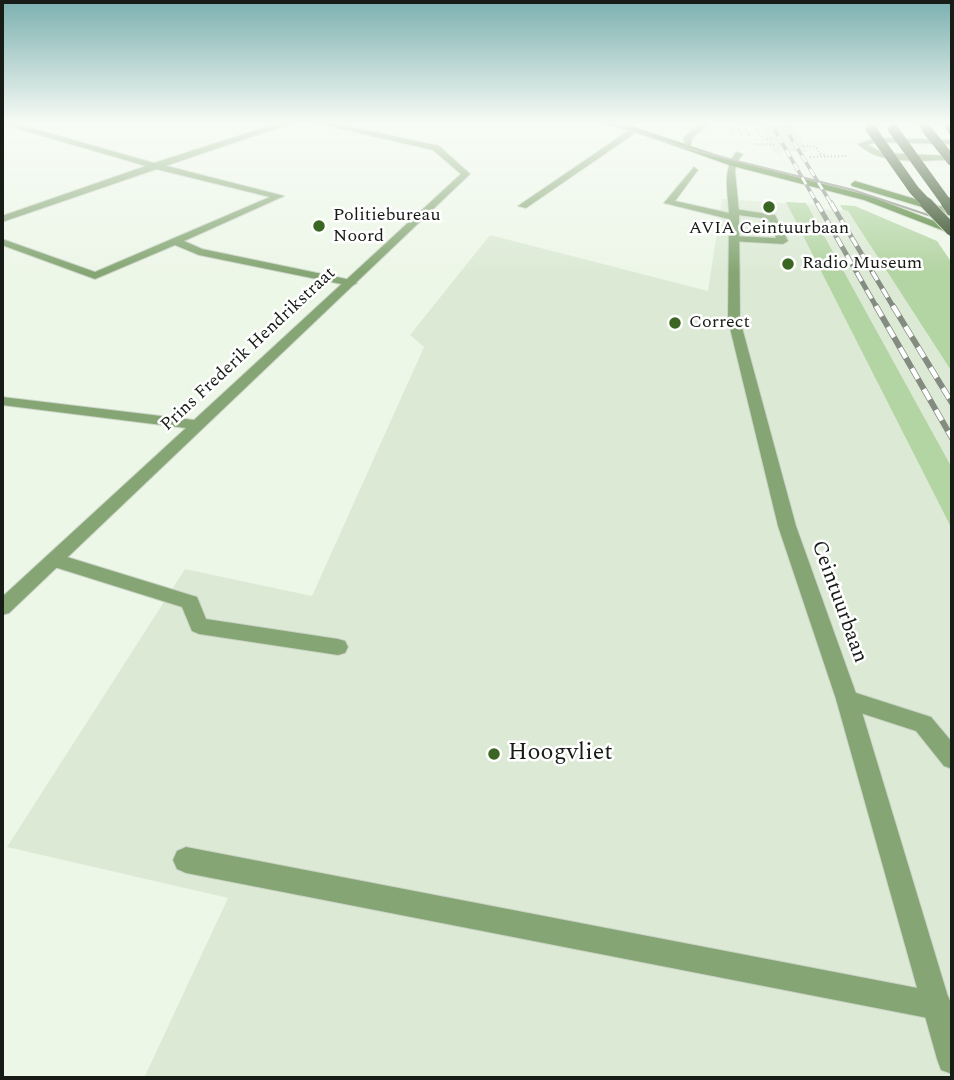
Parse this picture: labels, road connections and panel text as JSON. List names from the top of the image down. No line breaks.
{"streets":{"street":["Prins Frederik Hendrikstraat","Ceintuurbaan"]},"places":["AVIA Ceintuurbaan","Politiebureau Noord","Radio Museum","Correct","Hoogvliet"]}
